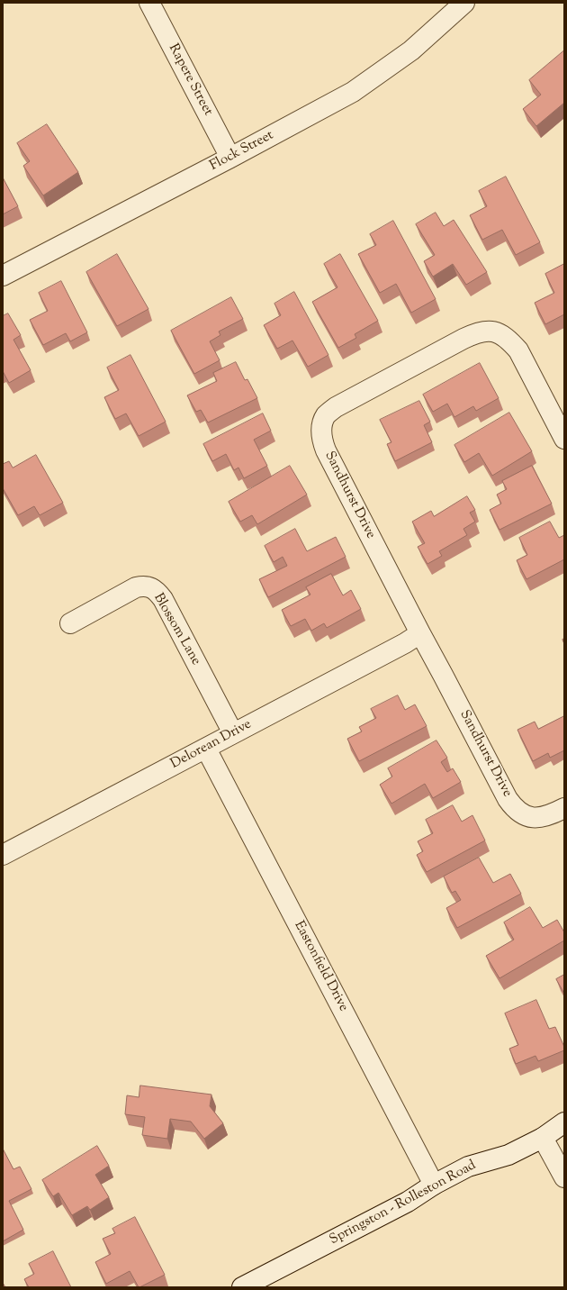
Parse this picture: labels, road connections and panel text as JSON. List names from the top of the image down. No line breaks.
{"streets":{"street":["Rapere Street","Flock Street","Sandhurst Drive","Blossom Lane","Delorean Drive","Eastonfield Drive","Springston - Rolleston Road"]},"crossings":[["Rapere Street","Flock Street"],["Sandhurst Drive","Delorean Drive"],["Blossom Lane","Delorean Drive"],["Delorean Drive","Eastonfield Drive"],["Eastonfield Drive","Springston - Rolleston Road"]]}
